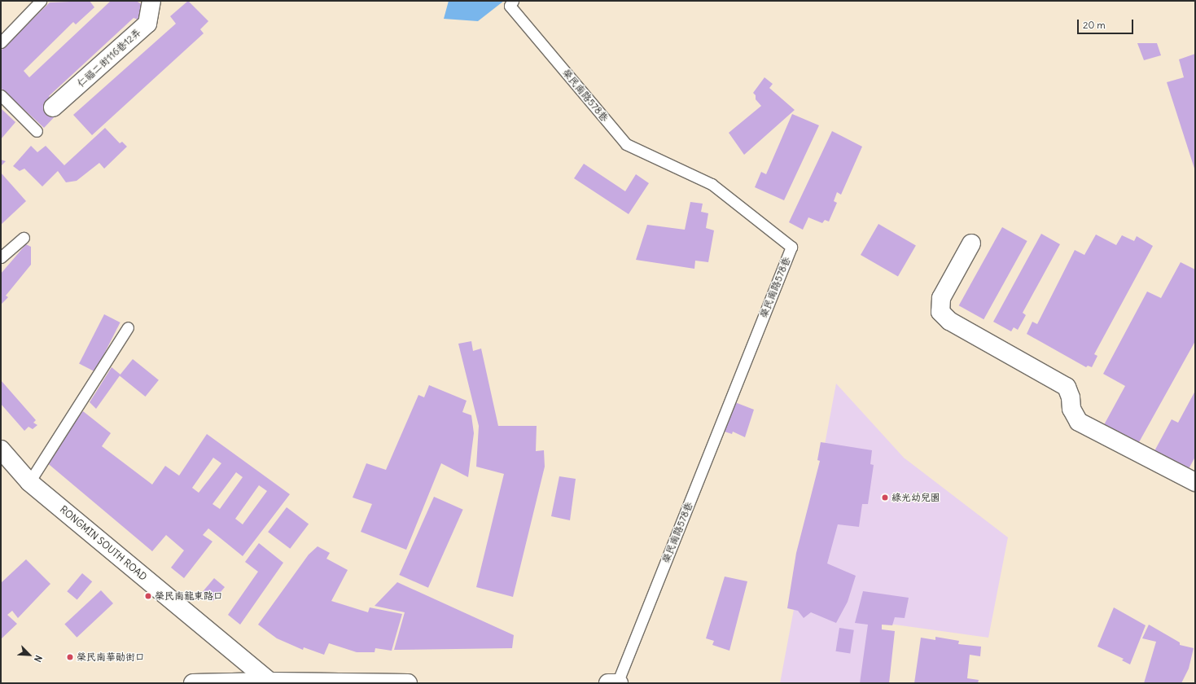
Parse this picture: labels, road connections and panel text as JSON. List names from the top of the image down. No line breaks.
{"streets":{"street":["仁福二街116巷12弄","RONGMIN SOUTH ROAD"],"lane":["榮民南路578巷"]},"places":["綠光幼兒園","榮民南龍東路口","榮民南華勛街口"],"scale_bar":"20 m","north":"bottom right"}
